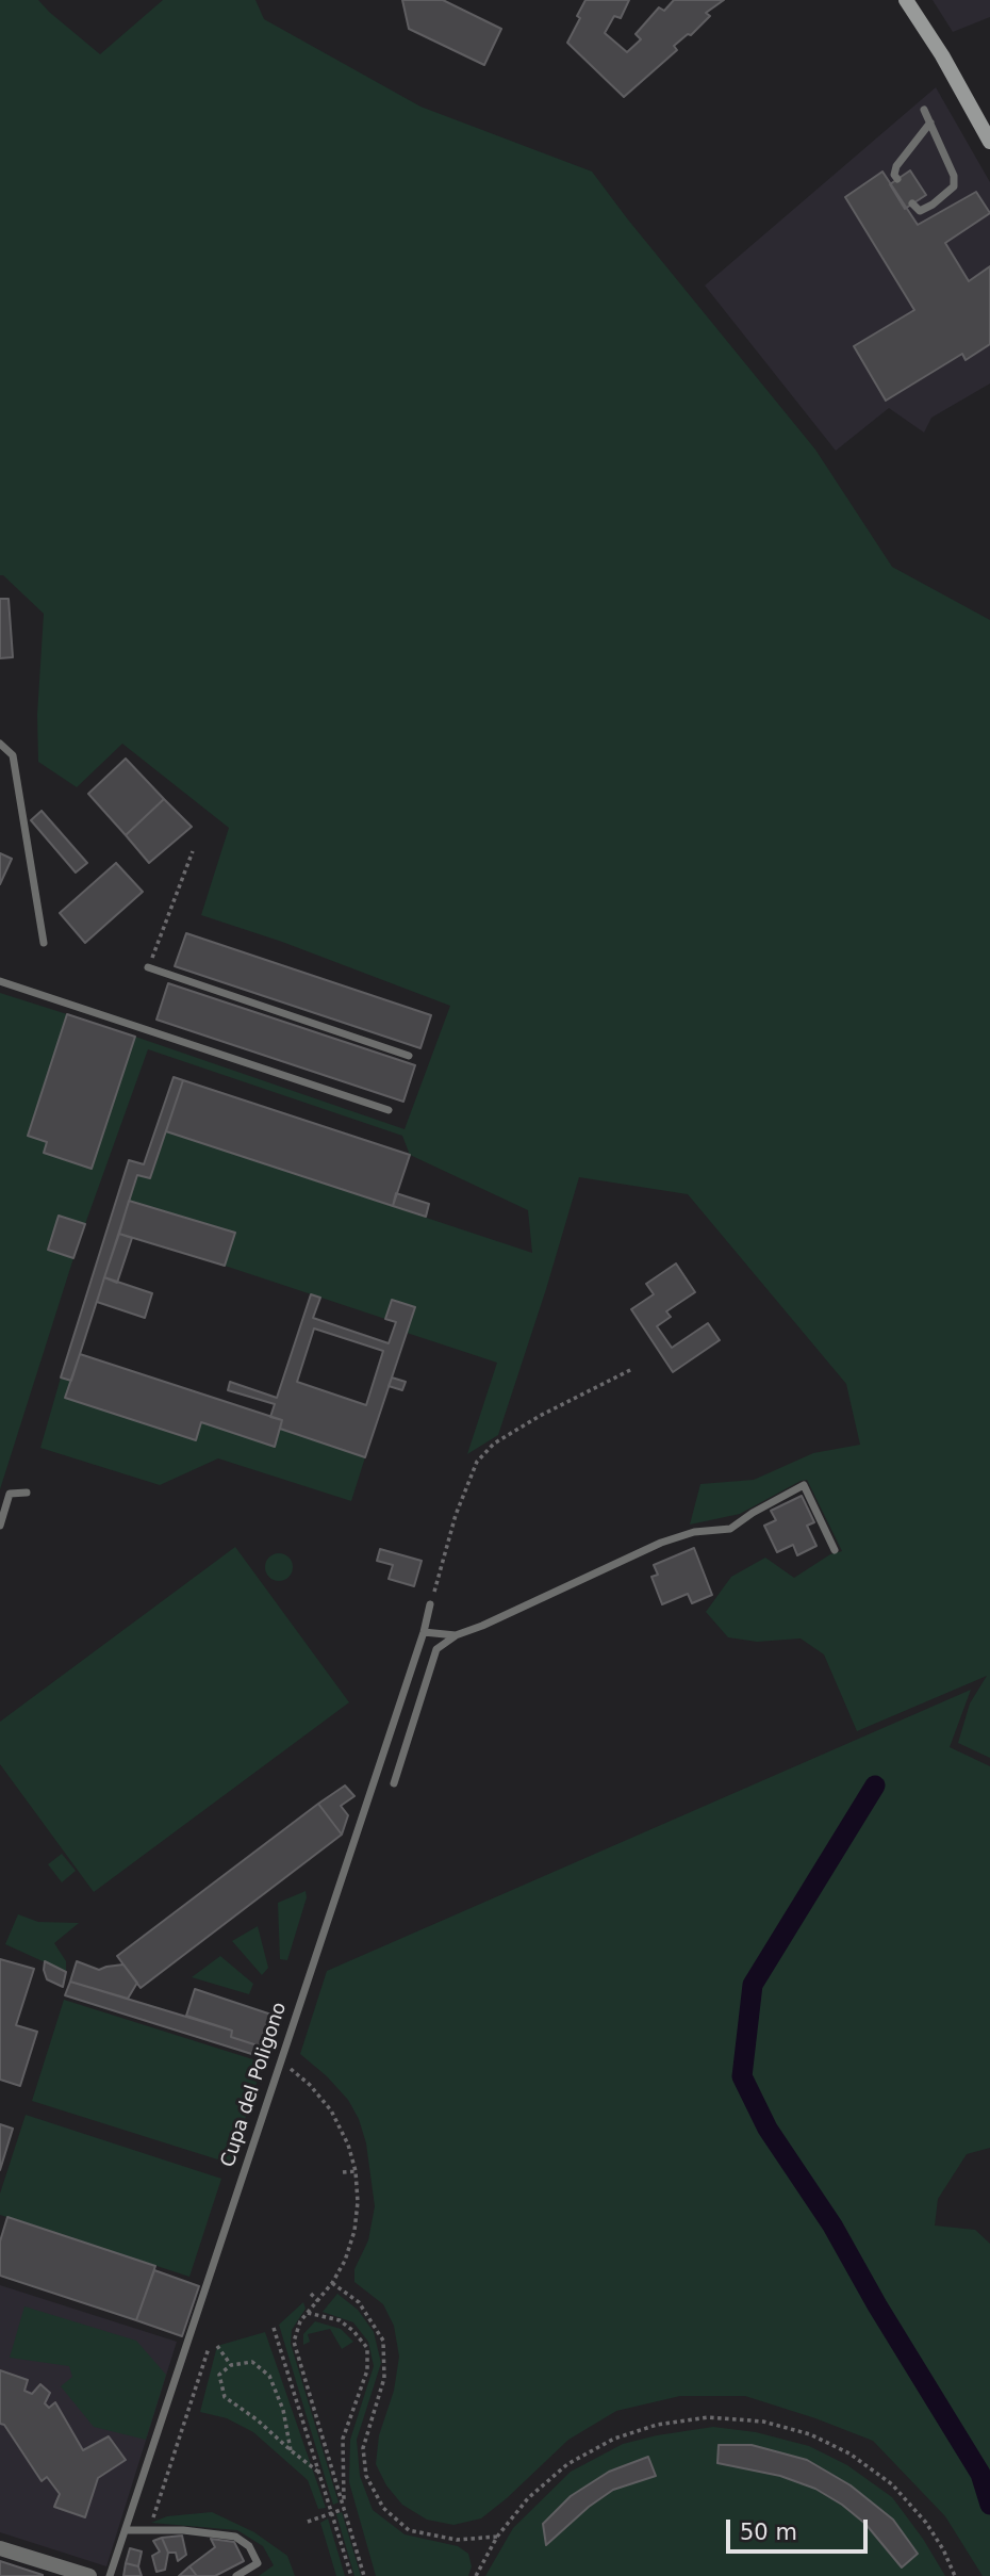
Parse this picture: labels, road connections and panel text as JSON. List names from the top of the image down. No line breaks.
{"streets":{"lane":["Cupa del Poligono"]},"scale_bar":"50 m"}
